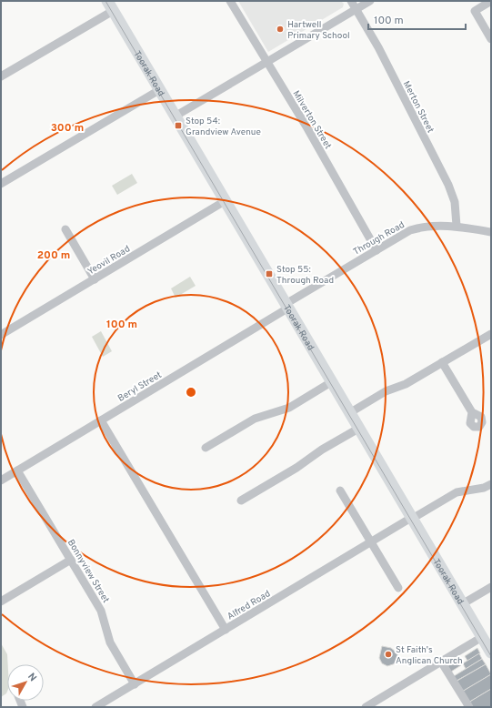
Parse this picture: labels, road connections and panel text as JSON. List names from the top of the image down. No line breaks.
{"streets":{"highway":["Toorak Road"],"street":["Merton Street","Milverton Street","Through Road","Yeovil Road","Beryl Street","Bonnyview Street","Alfred Road"]},"crossings":[["Toorak Road","Through Road"],["Toorak Road","Yeovil Road"],["Toorak Road","Beryl Street"],["Toorak Road","Alfred Road"],["Merton Street","Through Road"],["Milverton Street","Through Road"],["Through Road","Beryl Street"],["Beryl Street","Bonnyview Street"],["Bonnyview Street","Alfred Road"]],"places":{"other":["Hartwell Primary School","St Faith's Anglican Church"],"transit":["Stop 54: Grandview Avenue","Stop 55: Through Road"]},"scale_bar":"100 m","north":"top right","rings":["300 m","200 m","100 m"]}
